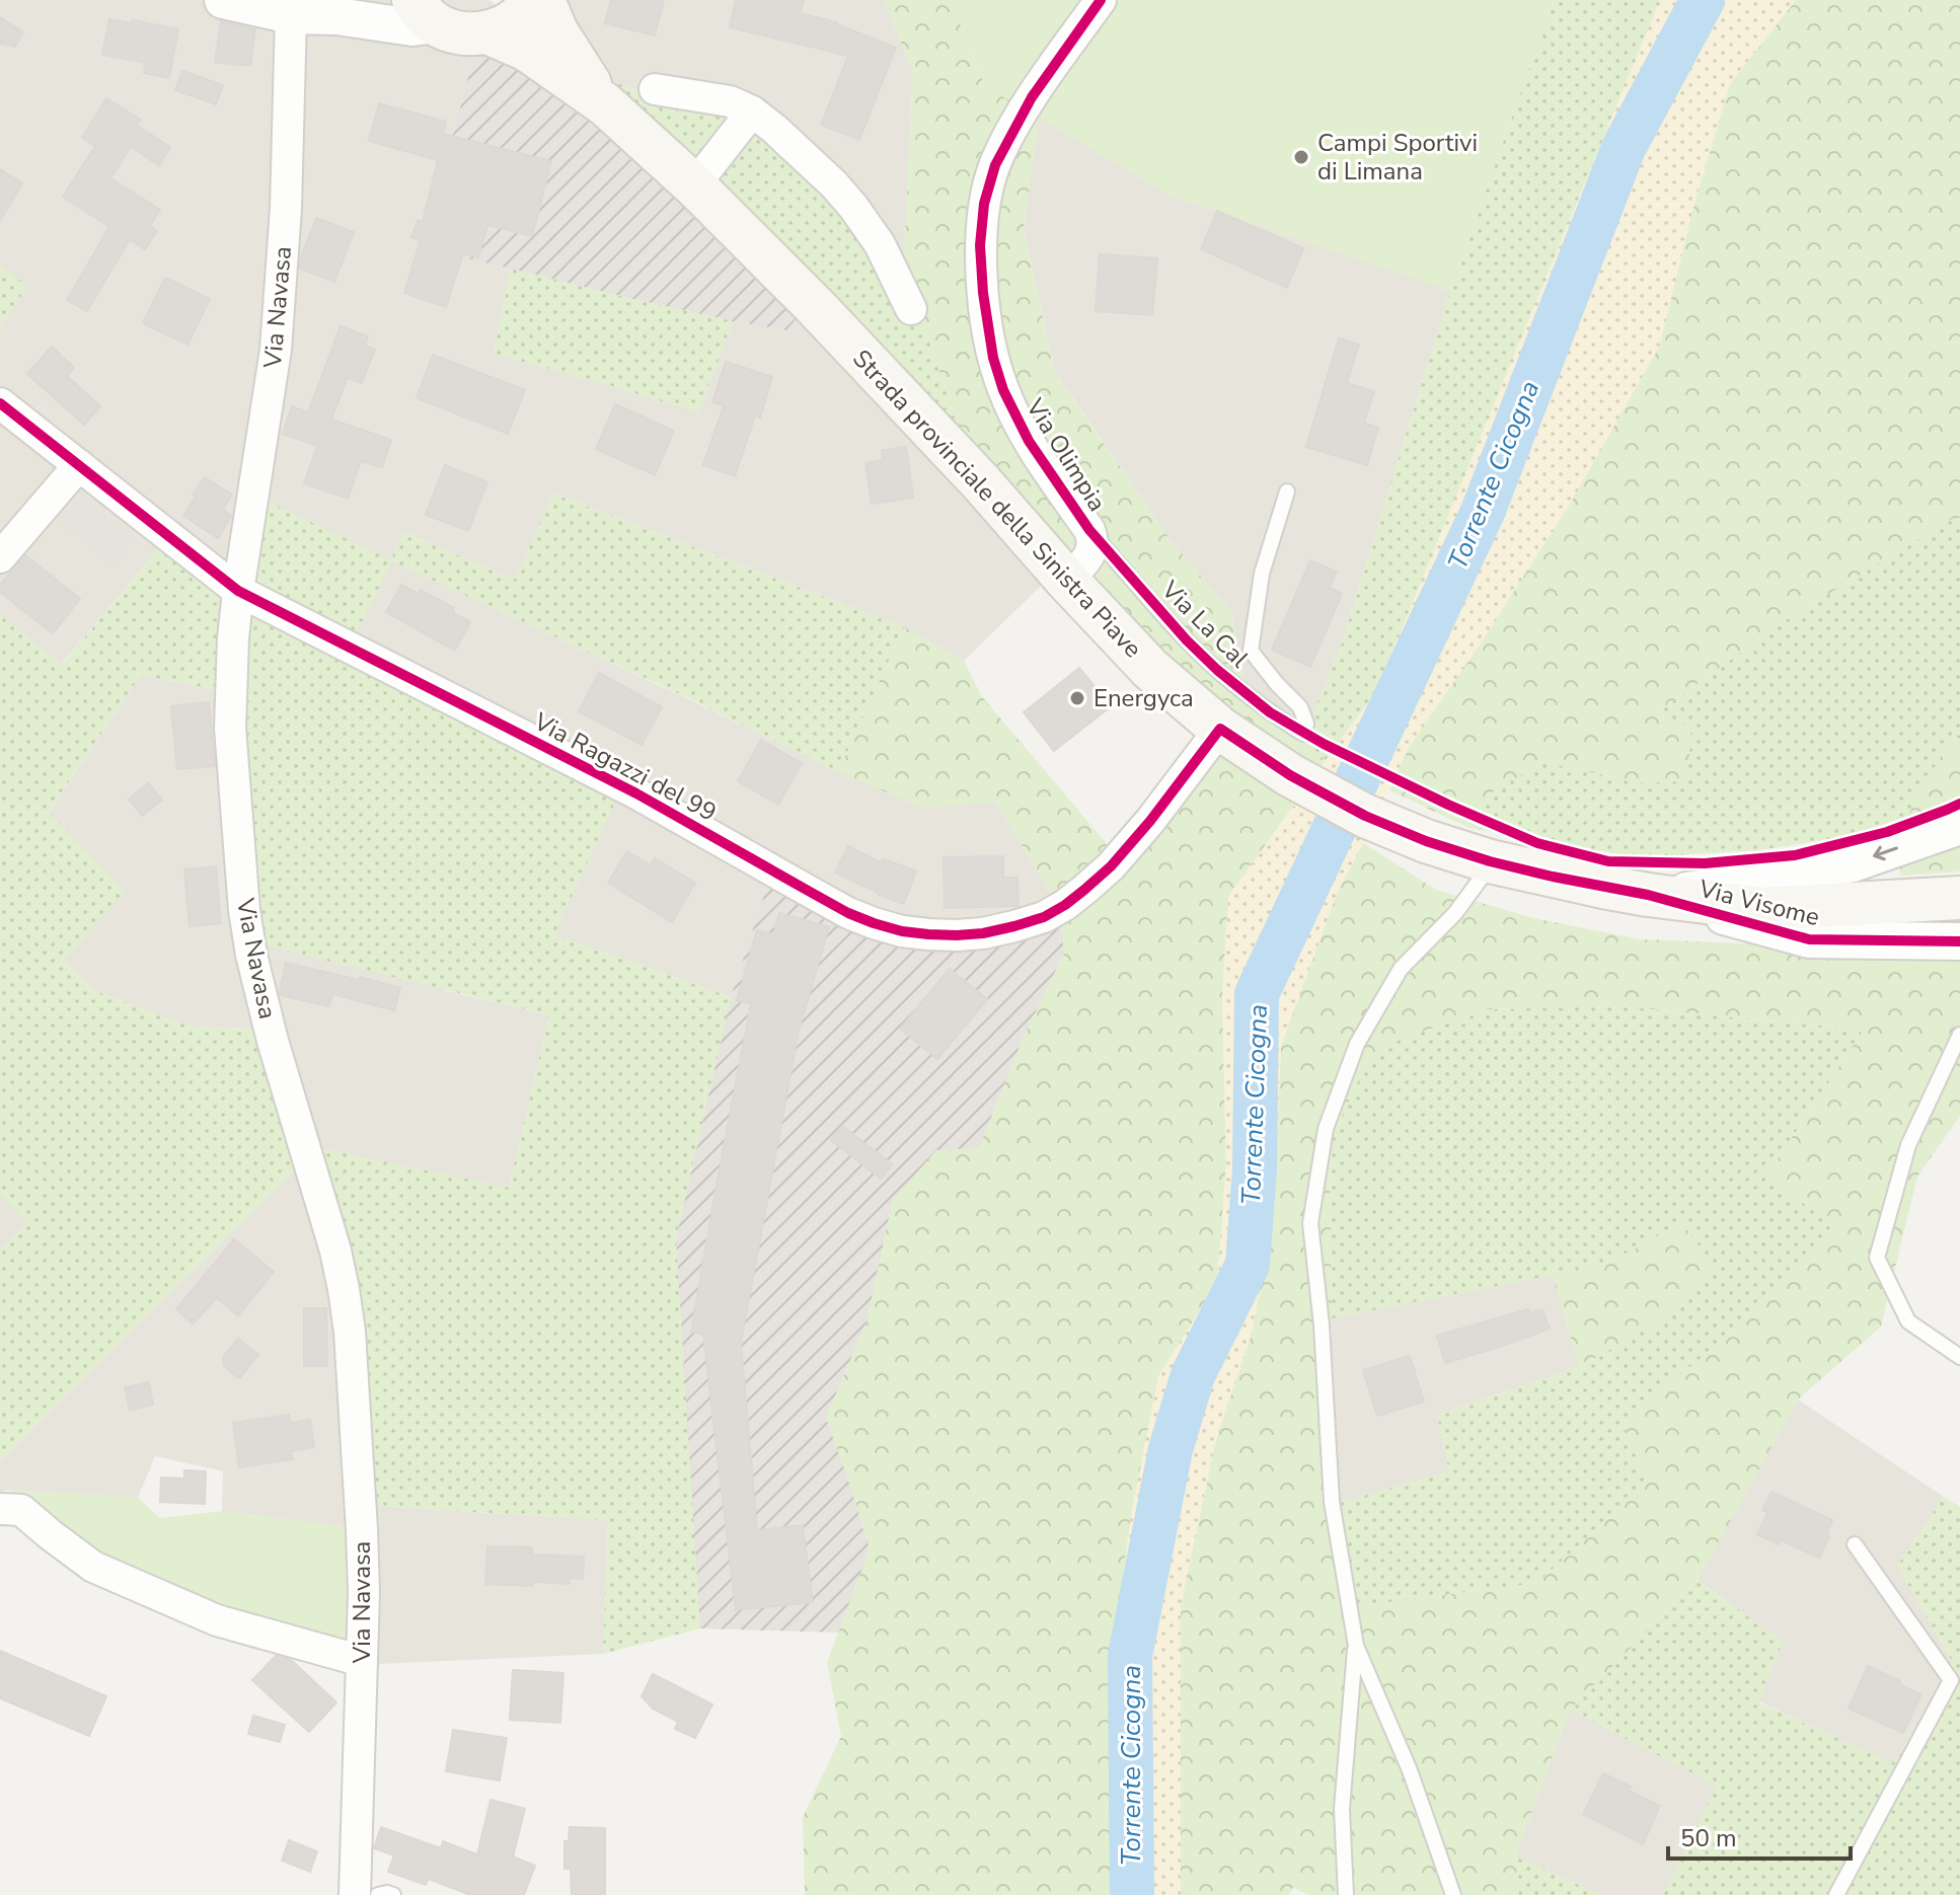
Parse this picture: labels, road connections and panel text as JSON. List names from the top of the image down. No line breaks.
{"streets":{"main road":["Strada provinciale della Sinistra Piave"],"street":["Via Navasa","Via Olimpia","Via Ragazzi del 99","Via Visome"],"lane":["Via La Cal"]},"crossings":[["Via Navasa","Via Ragazzi del 99"],["Via Olimpia","Strada provinciale della Sinistra Piave"],["Via Olimpia","Via La Cal"],["Strada provinciale della Sinistra Piave","Via Ragazzi del 99"],["Strada provinciale della Sinistra Piave","Via Visome"]],"water":["Torrente Cicogna"],"places":["Campi Sportivi di Limana","Energyca"],"scale_bar":"50 m"}
